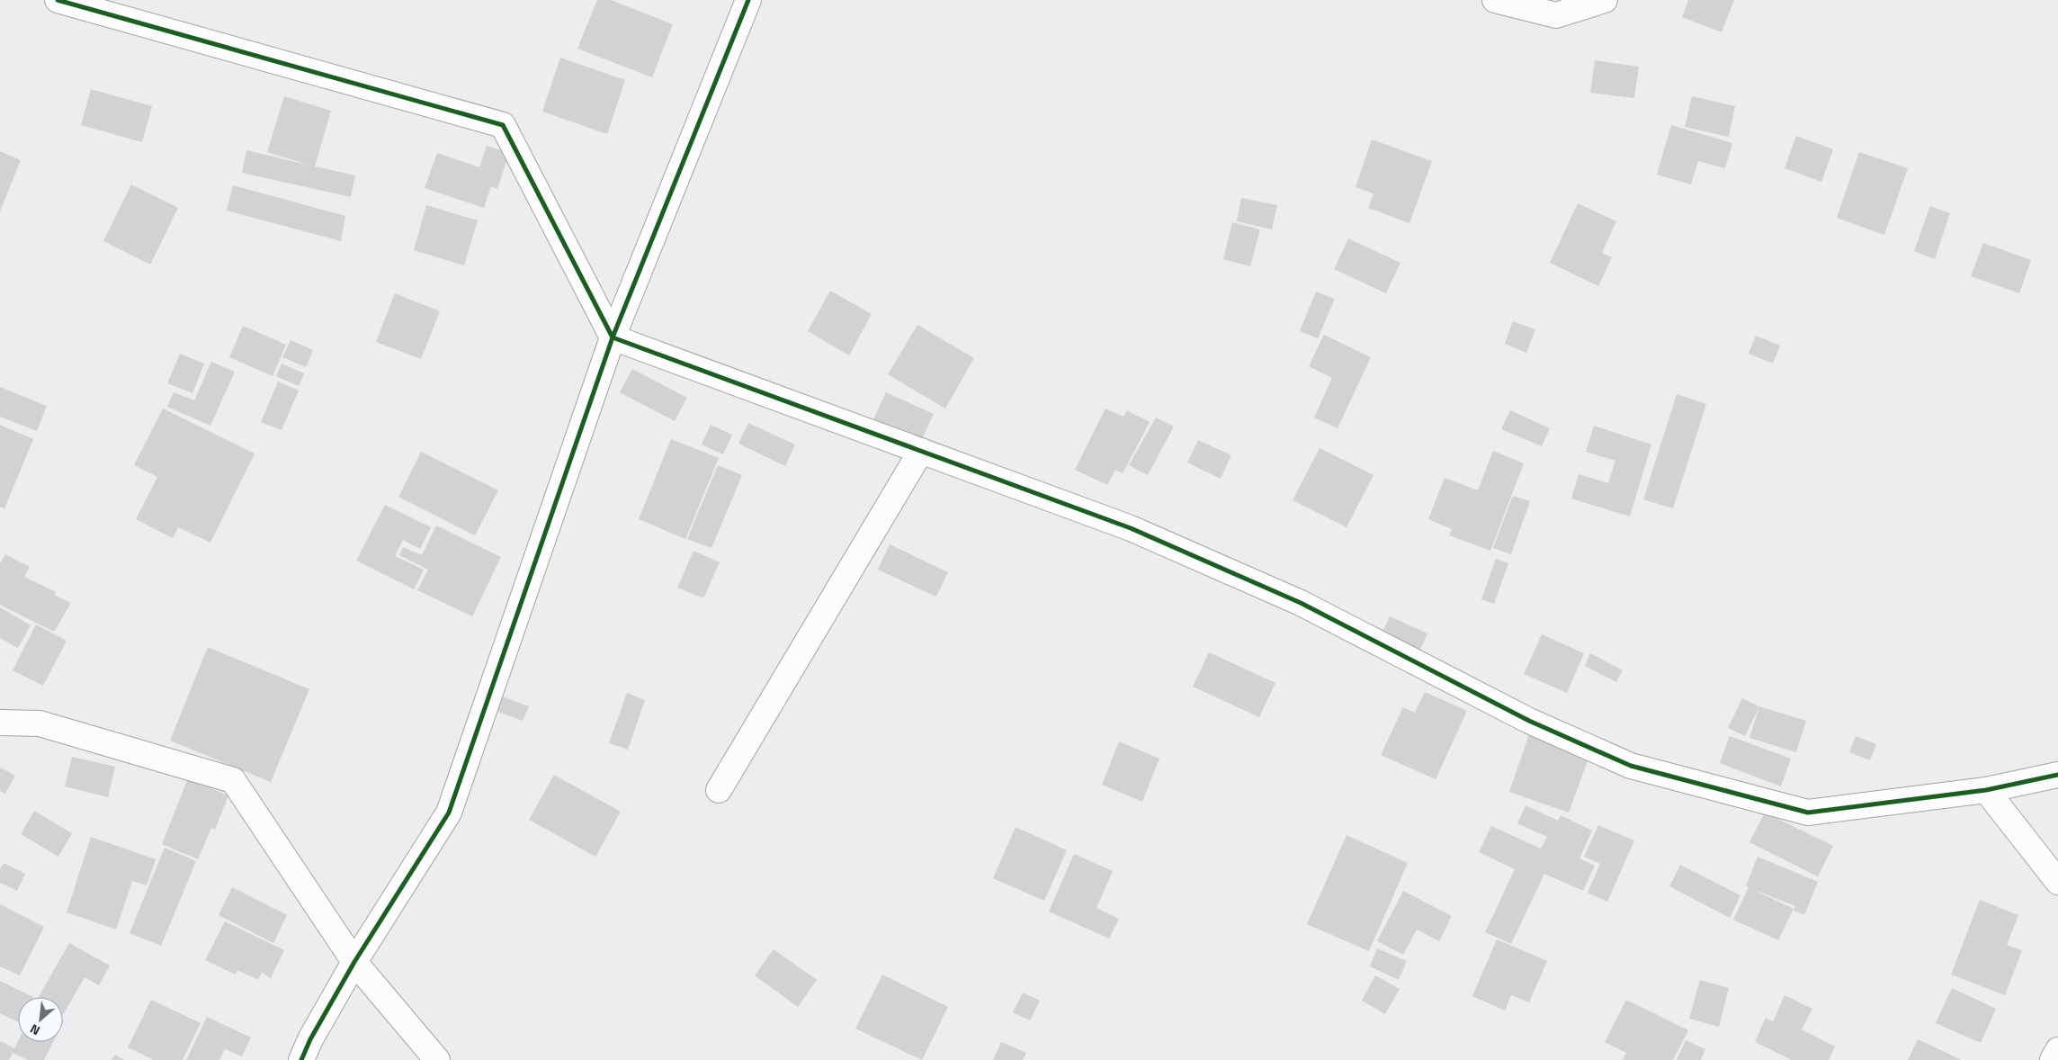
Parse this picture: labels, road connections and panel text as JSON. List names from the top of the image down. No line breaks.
{"north":"bottom left"}
